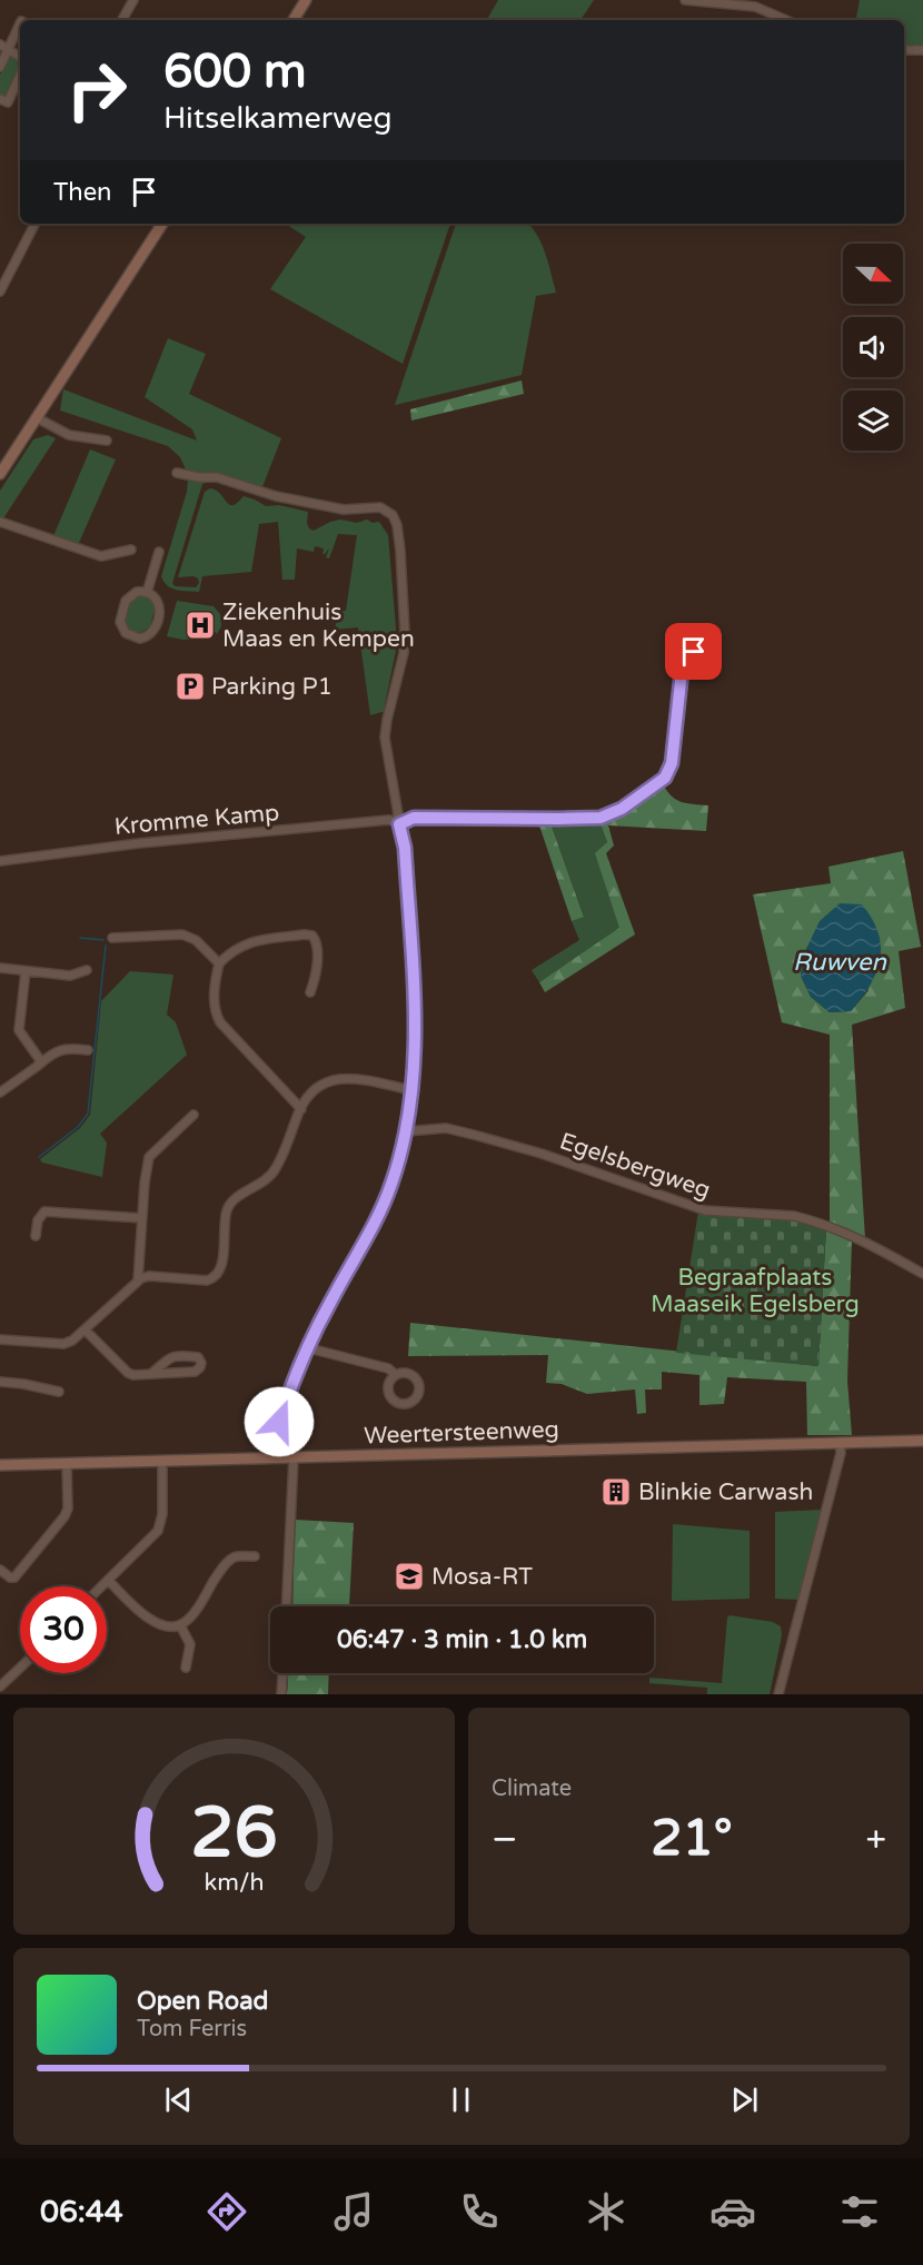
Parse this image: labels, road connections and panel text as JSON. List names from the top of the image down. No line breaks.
{"streets":{"main road":["Weertersteenweg"],"street":["Kromme Kamp","Egelsbergweg"]},"water":["Ruwven"],"parks":["Begraafplaats Maaseik Egelsberg"],"places":{"hospital":["Ziekenhuis Maas en Kempen"],"parking":["Parking P1"],"building":["Blinkie Carwash"],"school or university":["Mosa-RT"]},"north":"right","page":{"turn":["600 m","Hitselkamerweg"],"then":"Then","limit":"30","trip":"06:47 · 3 min · 1.0 km","tile":"Climate","heat":["−","21°","+"],"song":["Open Road","Tom Ferris"],"tabs":"06:44","gauge":["26","km/h"]}}
